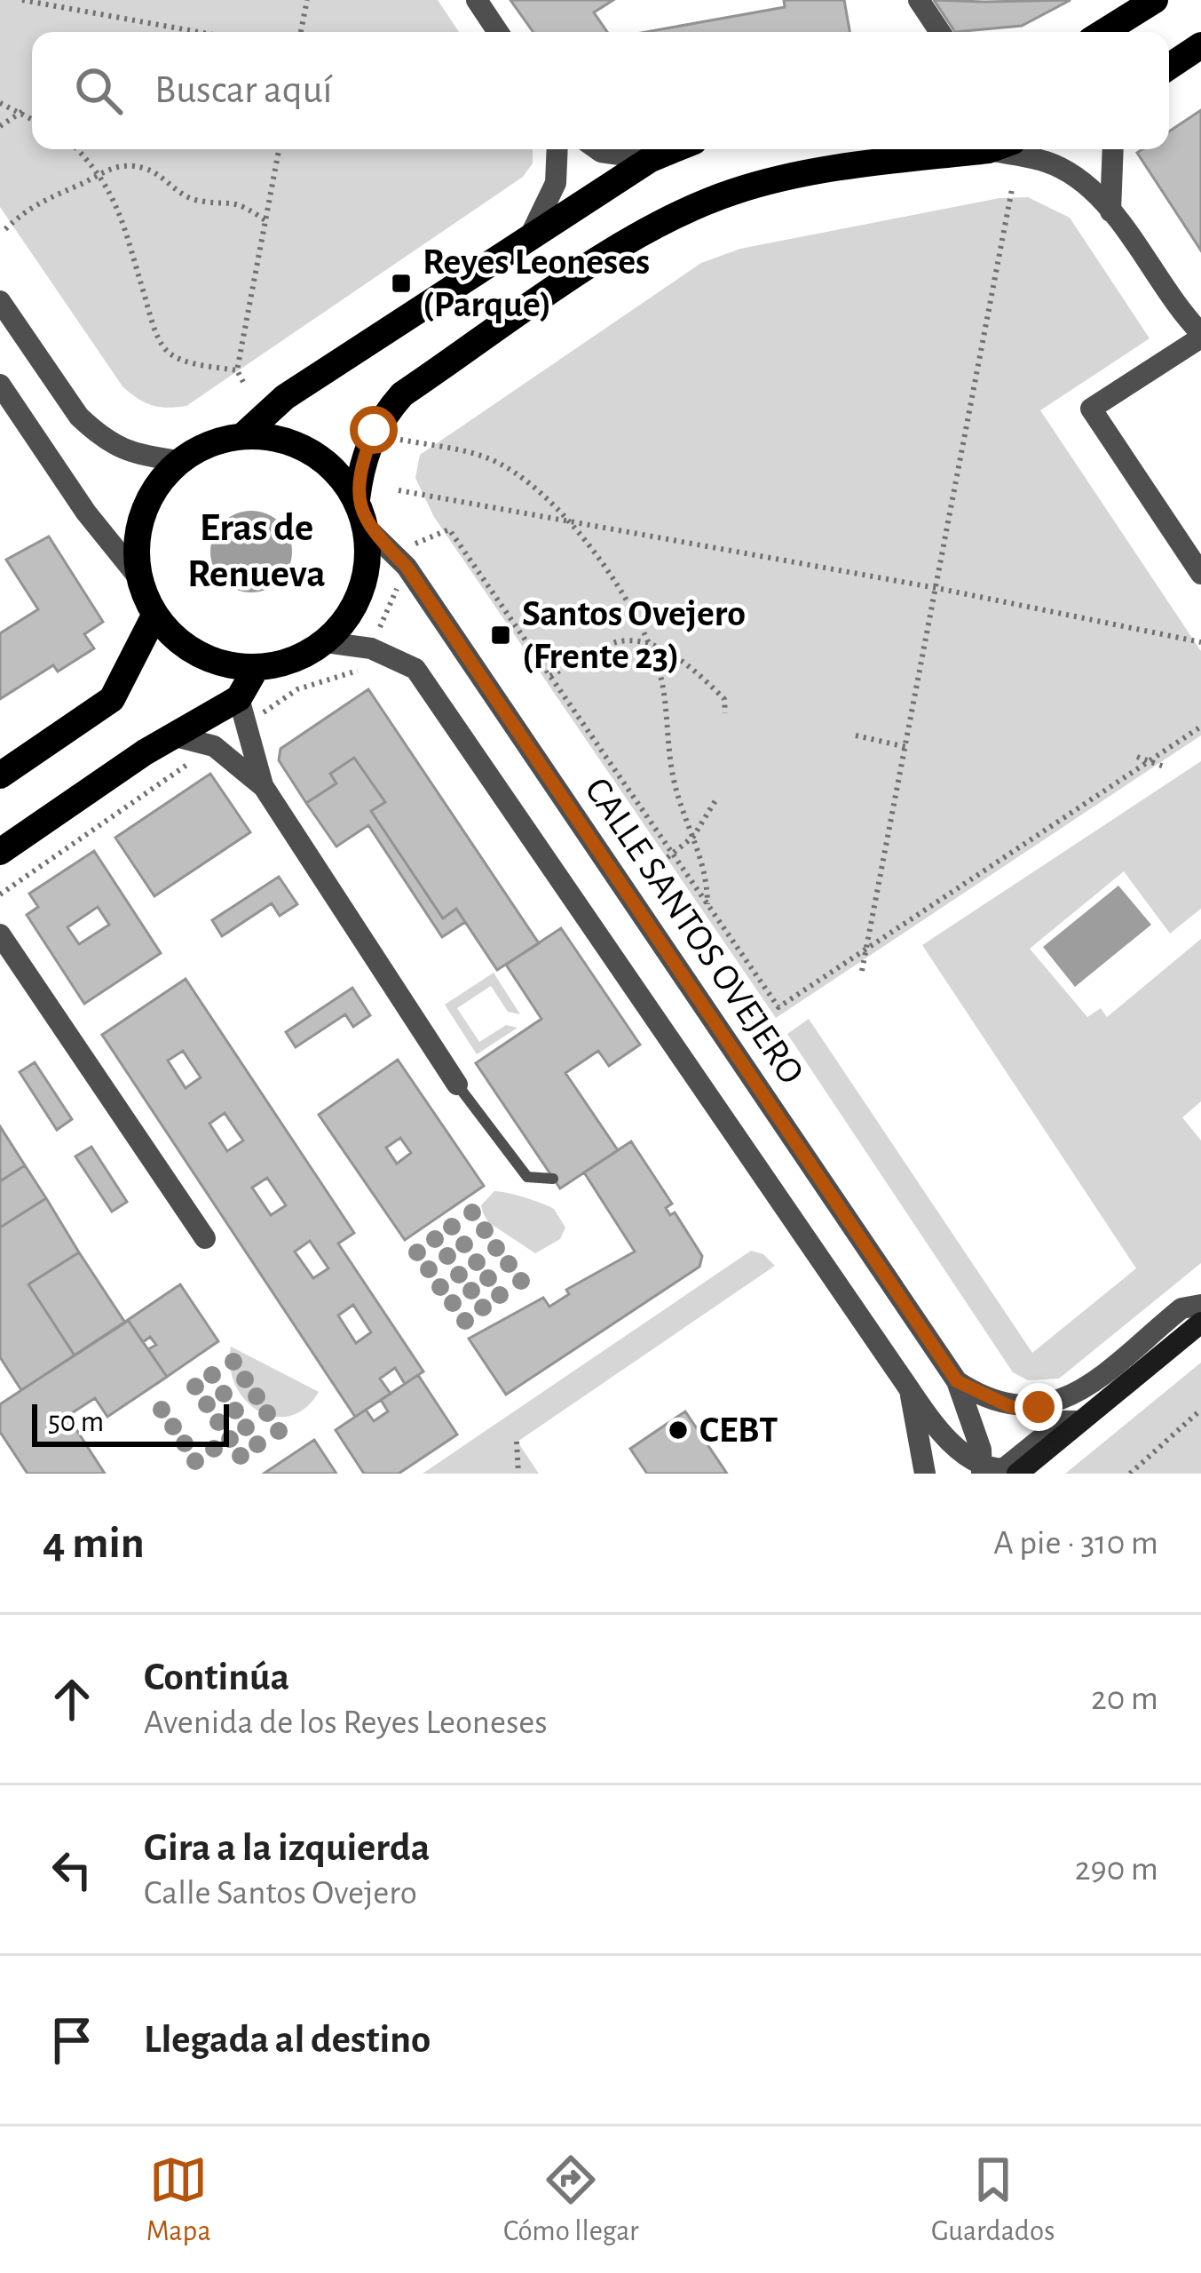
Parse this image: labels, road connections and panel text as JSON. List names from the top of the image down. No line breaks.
{"streets":{"street":["CALLE SANTOS OVEJERO"]},"districts":["Eras de Renueva"],"places":{"transit":["Reyes Leoneses (Parque)","Santos Ovejero (Frente 23)"],"other":["CEBT"]},"scale_bar":"50 m","page":{"search":"Buscar aquí","scale":"50 m","heading":["4 min","A pie · 310 m"],"list":[["Continúa","Avenida de los Reyes Leoneses","20 m"],["Gira a la izquierda","Calle Santos Ovejero","290 m"],"Llegada al destino"],"nav":["Mapa","Cómo llegar","Guardados"]}}
